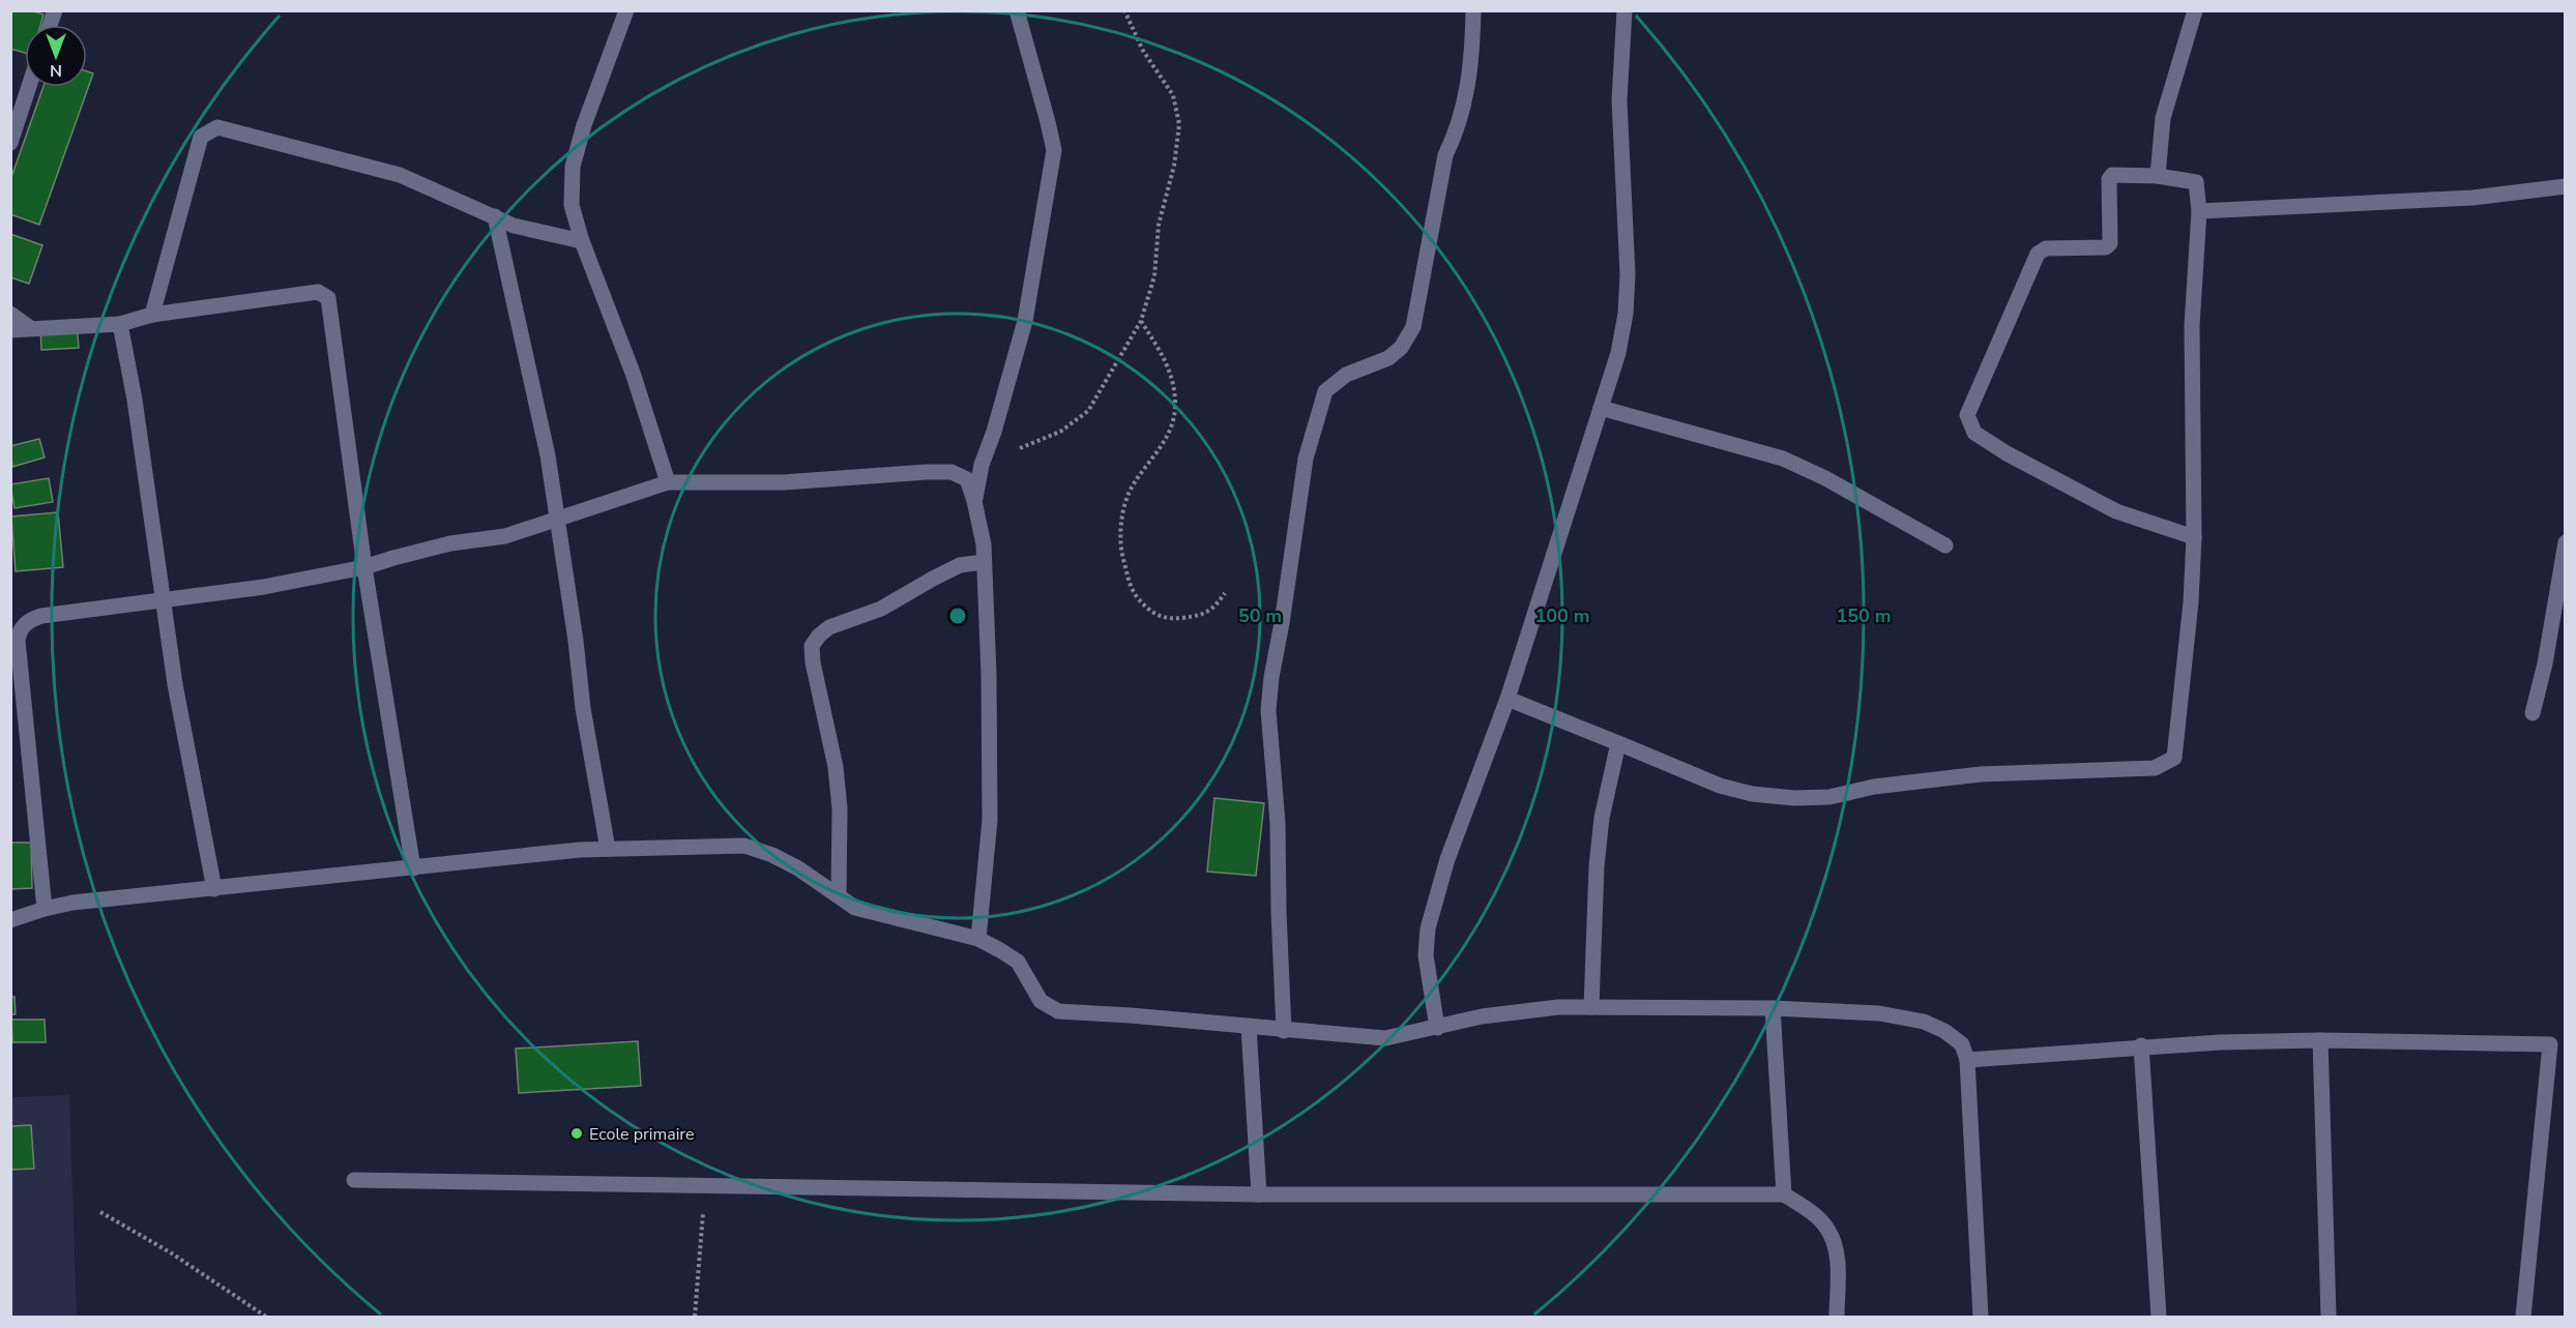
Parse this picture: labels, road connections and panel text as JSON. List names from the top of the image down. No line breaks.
{"places":["Ecole primaire"],"north":"bottom","rings":["50 m","100 m","150 m"]}
